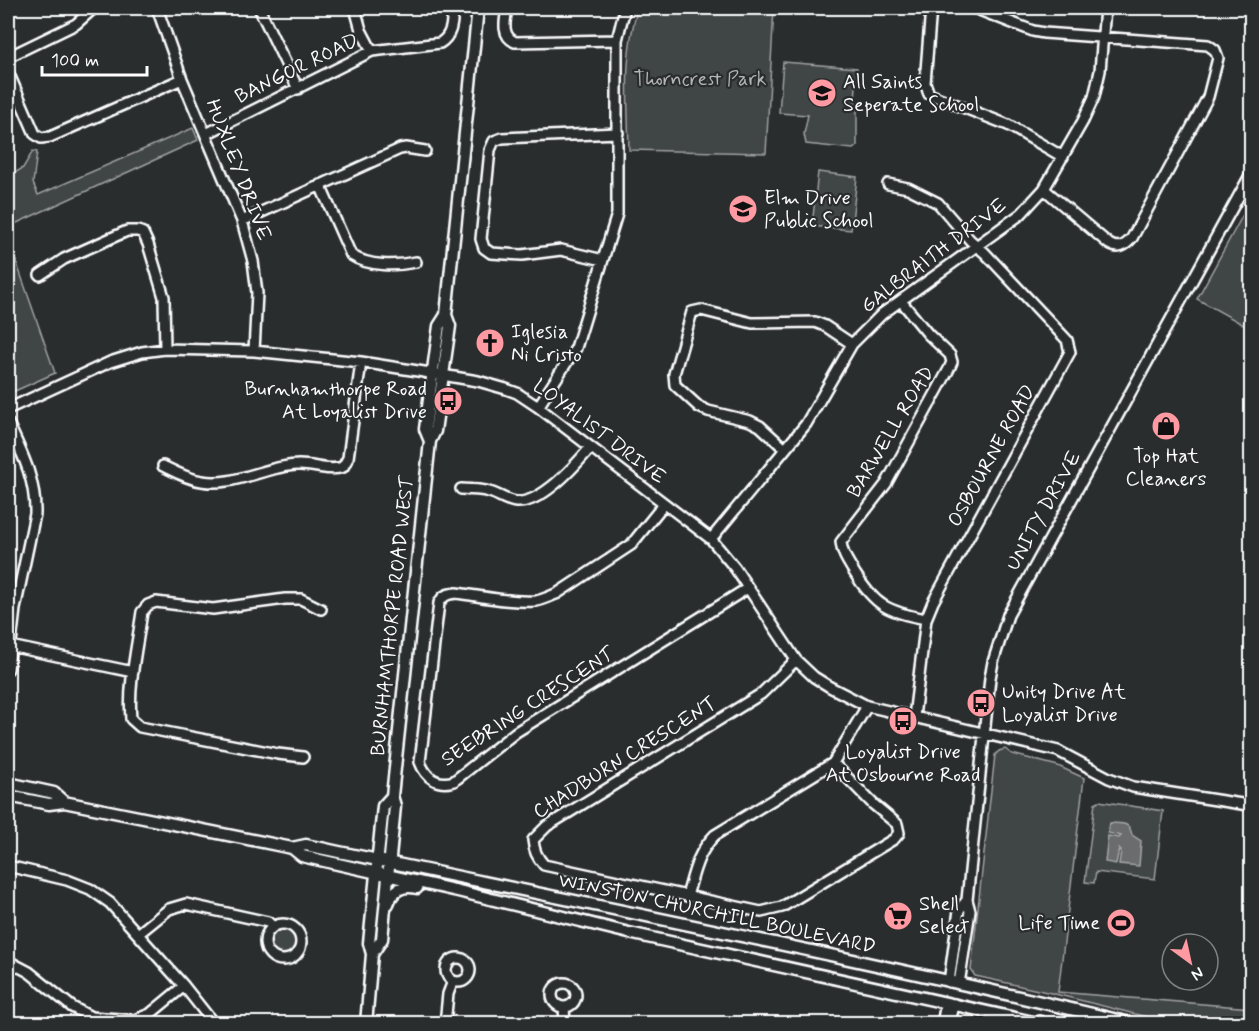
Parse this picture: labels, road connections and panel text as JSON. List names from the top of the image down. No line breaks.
{"streets":{"main road":["BURNHAMTHORPE ROAD WEST","WINSTON CHURCHILL BOULEVARD"],"street":["BANGOR ROAD","HUXLEY DRIVE","GALBRAITH DRIVE","LOYALIST DRIVE","BARWELL ROAD","OSBOURNE ROAD","UNITY DRIVE","SEEBRING CRESCENT","CHADBURN CRESCENT"]},"crossings":[["BANGOR ROAD","HUXLEY DRIVE"],["HUXLEY DRIVE","LOYALIST DRIVE"],["GALBRAITH DRIVE","LOYALIST DRIVE"],["GALBRAITH DRIVE","BARWELL ROAD"],["GALBRAITH DRIVE","OSBOURNE ROAD"],["LOYALIST DRIVE","OSBOURNE ROAD"],["LOYALIST DRIVE","UNITY DRIVE"],["LOYALIST DRIVE","BURNHAMTHORPE ROAD WEST"],["LOYALIST DRIVE","SEEBRING CRESCENT"],["LOYALIST DRIVE","CHADBURN CRESCENT"],["BARWELL ROAD","OSBOURNE ROAD"],["UNITY DRIVE","WINSTON CHURCHILL BOULEVARD"],["BURNHAMTHORPE ROAD WEST","WINSTON CHURCHILL BOULEVARD"]],"parks":["Thorncrest Park"],"places":{"school or university":["All Saints Seperate School","Elm Drive Public School"],"church":["Iglesia Ni Cristo"],"bus stop":["Burnhamthorpe Road At Loyalist Drive","Unity Drive At Loyalist Drive","Loyalist Drive At Osbourne Road"],"shop":["Top Hat Cleaners"],"supermarket":["Shell Select"],"sports":["Life Time"]},"scale_bar":"100 m","north":"bottom right"}
